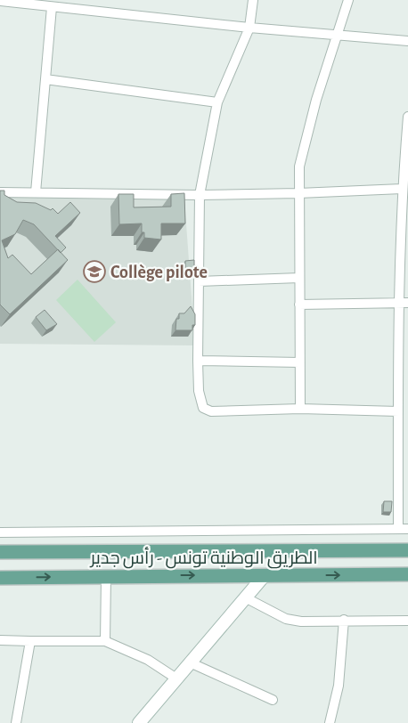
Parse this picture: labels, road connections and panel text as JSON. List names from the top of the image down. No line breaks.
{"streets":{"main road":["الطريق الوطنية تونس - رأس جدير"]},"places":{"school or university":["Collège pilote"]}}
